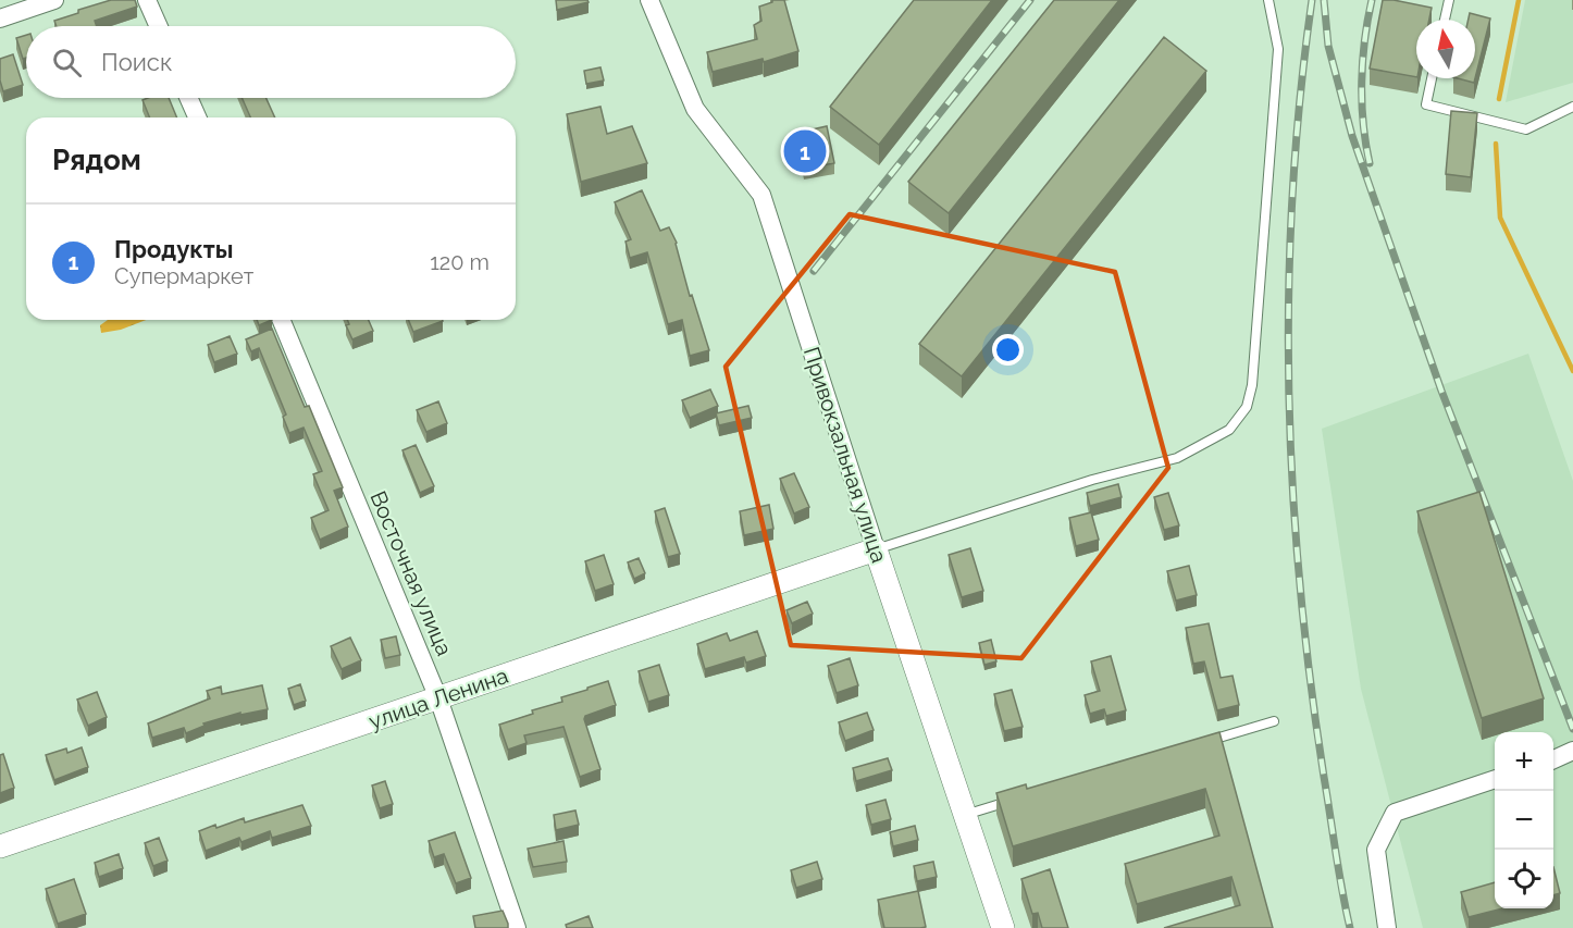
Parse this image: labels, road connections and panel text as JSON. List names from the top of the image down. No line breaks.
{"streets":{"street":["Привокзальная улица","Восточная улица","улица Ленина"]},"crossings":[["Привокзальная улица","улица Ленина"],["Восточная улица","улица Ленина"]],"north":"top","page":{"search":"Поиск","heading":"Рядом","pins":"1","list":[{"mark":"1","name":"Продукты","note":"Супермаркет","value":"120 m"}],"map_buttons":["+","−"]}}
